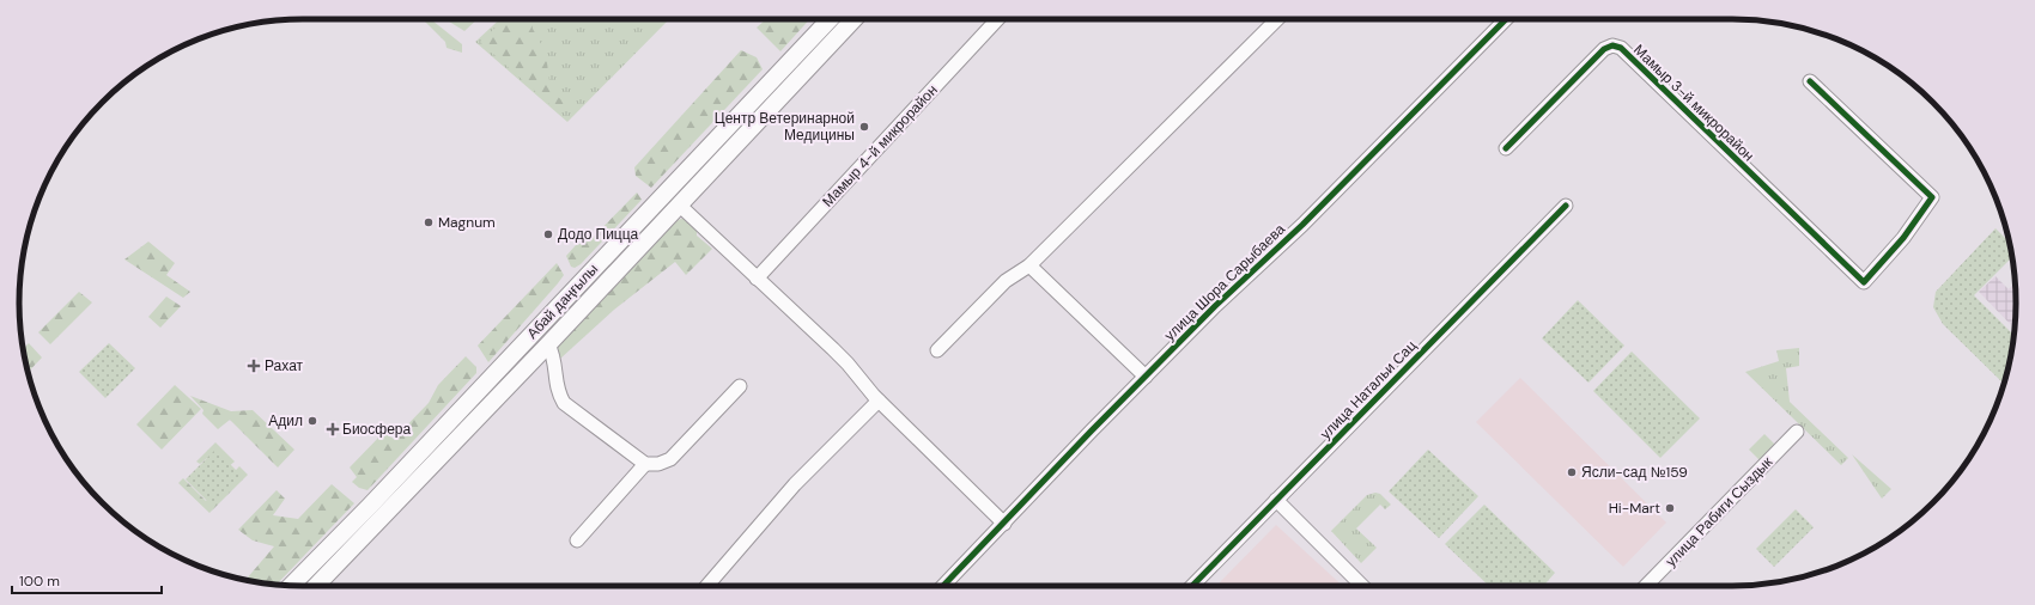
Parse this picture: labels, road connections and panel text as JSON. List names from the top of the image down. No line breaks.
{"streets":{"main road":["Абай даңғылы"],"street":["Мамыр 3-й микрорайон","Мамыр 4-й микрорайон","улица Шора Сарыбаева","улица Натальи Сац","улица Рабиги Сыздык"]},"places":{"other":["Центр Ветеринарной Медицины","Magnum","Додо Пицца","Адил","Ясли-сад №159","Hi-Mart"],"health":["Рахат","Биосфера"]},"scale_bar":"100 m"}
